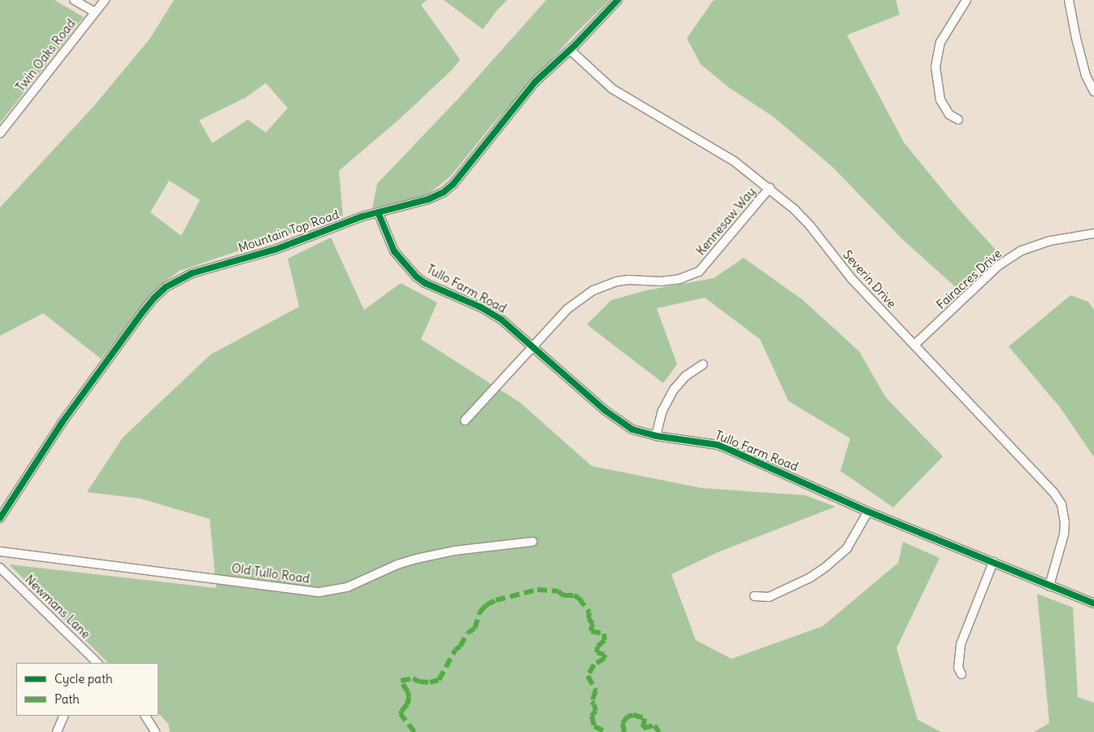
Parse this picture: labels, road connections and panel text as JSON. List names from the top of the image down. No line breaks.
{"streets":{"street":["Twin Oaks Road","Kennesaw Way","Mountain Top Road","Severin Drive","Fairacres Drive","Tullo Farm Road","Old Tullo Road","Newmans Lane"]},"crossings":[["Kennesaw Way","Severin Drive"],["Kennesaw Way","Tullo Farm Road"],["Mountain Top Road","Severin Drive"],["Mountain Top Road","Tullo Farm Road"],["Severin Drive","Fairacres Drive"],["Severin Drive","Tullo Farm Road"]],"legend":["Cycle path","Path"]}
